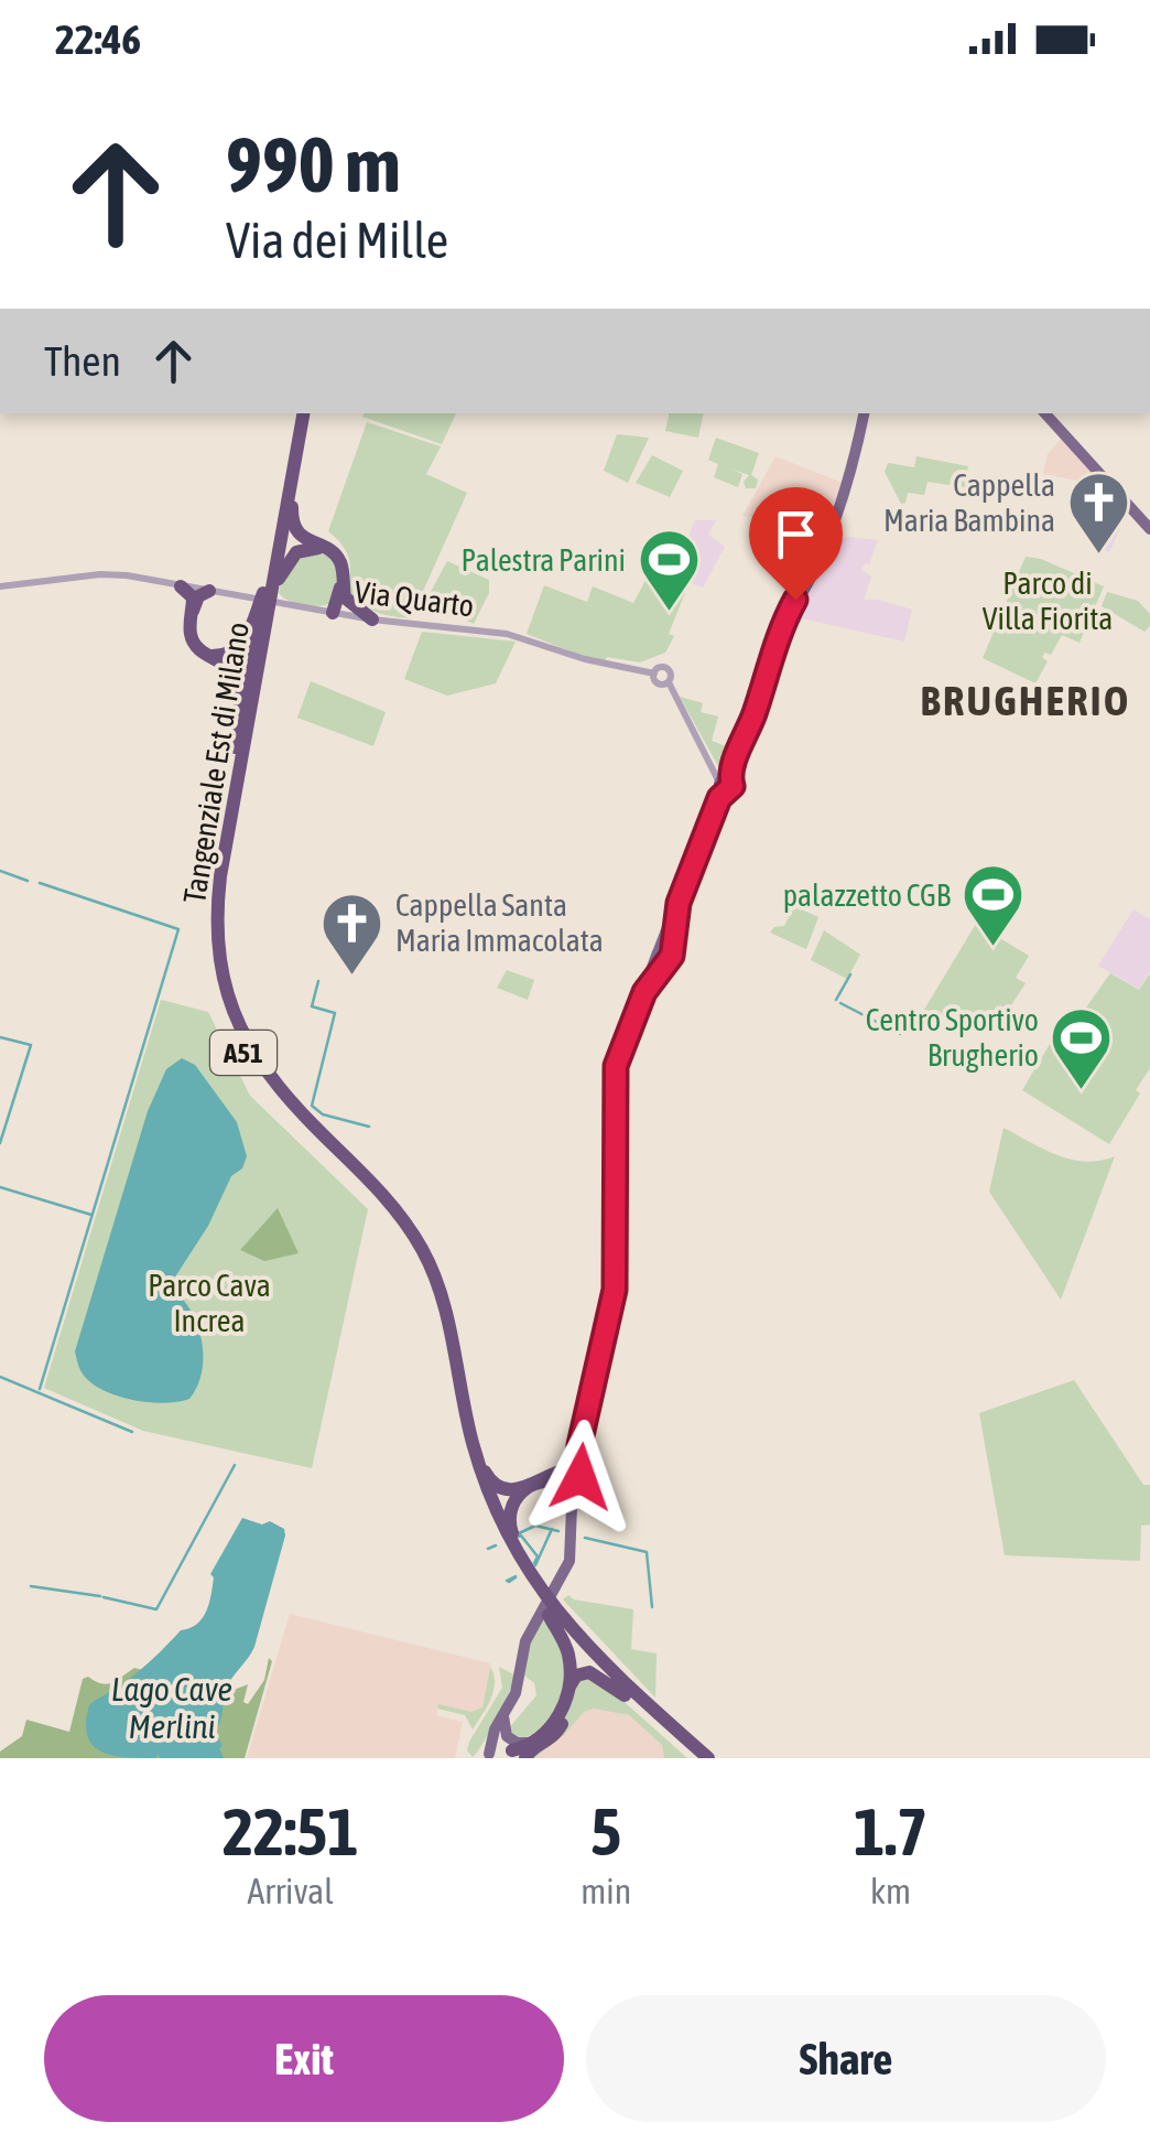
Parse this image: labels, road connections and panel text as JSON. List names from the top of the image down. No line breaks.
{"streets":{"highway":["Tangenziale Est di Milano","A51"],"street":["Via Quarto"]},"crossings":[["Via Quarto","Tangenziale Est di Milano"]],"districts":["BRUGHERIO"],"water":["Lago Cave Merlini"],"parks":["Parco di Villa Fiorita","Parco Cava Increa"],"places":{"church":["Cappella Maria Bambina","Cappella Santa Maria Immacolata"],"sports":["Palestra Parini","palazzetto CGB","Centro Sportivo Brugherio"]},"page":{"status":"22:46","turn":["990 m","Via dei Mille"],"then":"Then","eta":["22:51","Arrival","5","min","1.7","km"],"buttons":["Exit","Share"]}}
